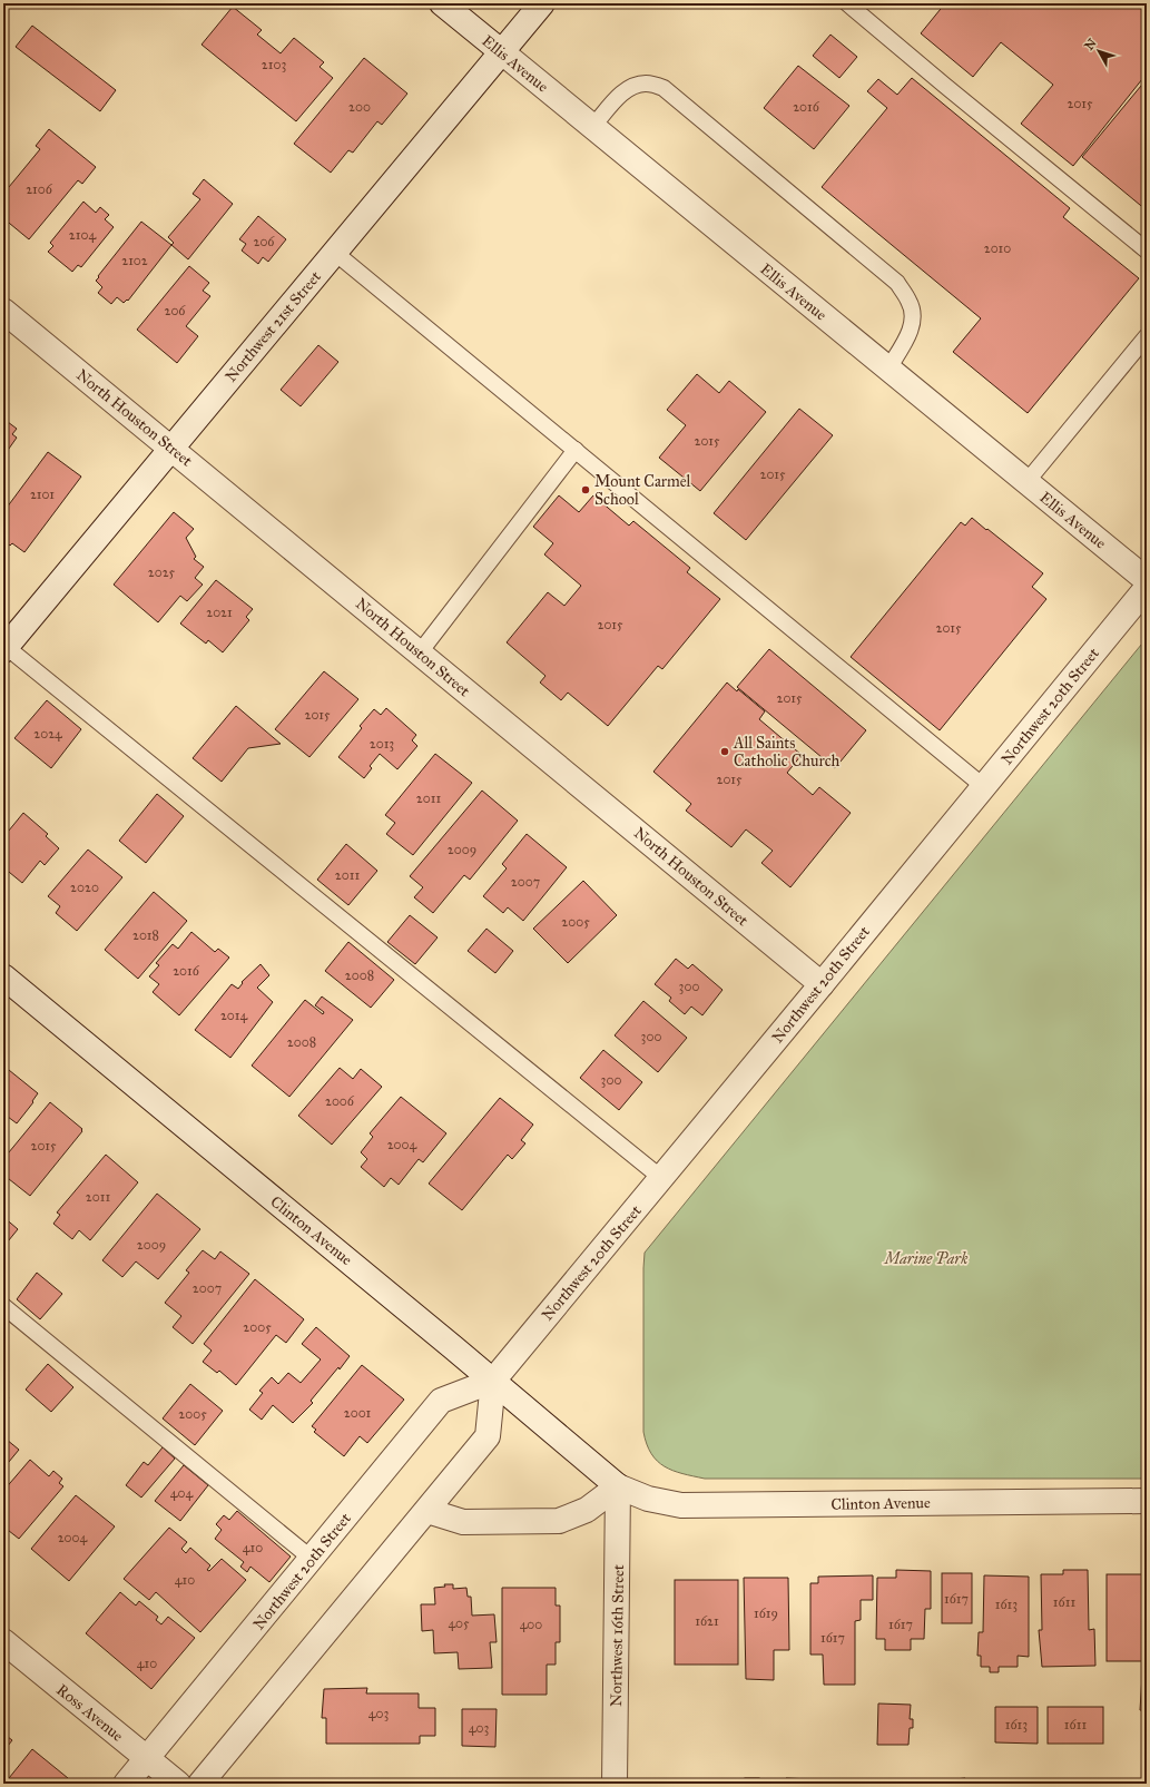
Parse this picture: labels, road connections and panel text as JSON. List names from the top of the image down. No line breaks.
{"streets":{"street":["Ellis Avenue","Northwest 21st Street","North Houston Street","Northwest 20th Street","Clinton Avenue","Northwest 16th Street","Ross Avenue"]},"crossings":[["Ellis Avenue","Northwest 21st Street"],["Northwest 21st Street","North Houston Street"],["North Houston Street","Northwest 20th Street"],["Northwest 20th Street","Clinton Avenue"],["Northwest 20th Street","Ross Avenue"],["Clinton Avenue","Northwest 16th Street"]],"parks":["Marine Park"],"places":["Mount Carmel School","All Saints Catholic Church"],"house_numbers":["2103","2015","200","2016","2106","2104","206","2010","2102","206","2015","2015","2101","2025","2021","2015","2015","2015","2015","2024","2013","2015","2011","2009","2011","2007","2020","2005","2018","2016","2008","300","2014","300","2008","300","2006","2004","2015","2011","2009","2007","2005","2001","2005","404","2004","410","410","1617","1611","1613","1619","1621","405","400","1617","1617","410","403","1613","1611","403"],"north":"top left"}
